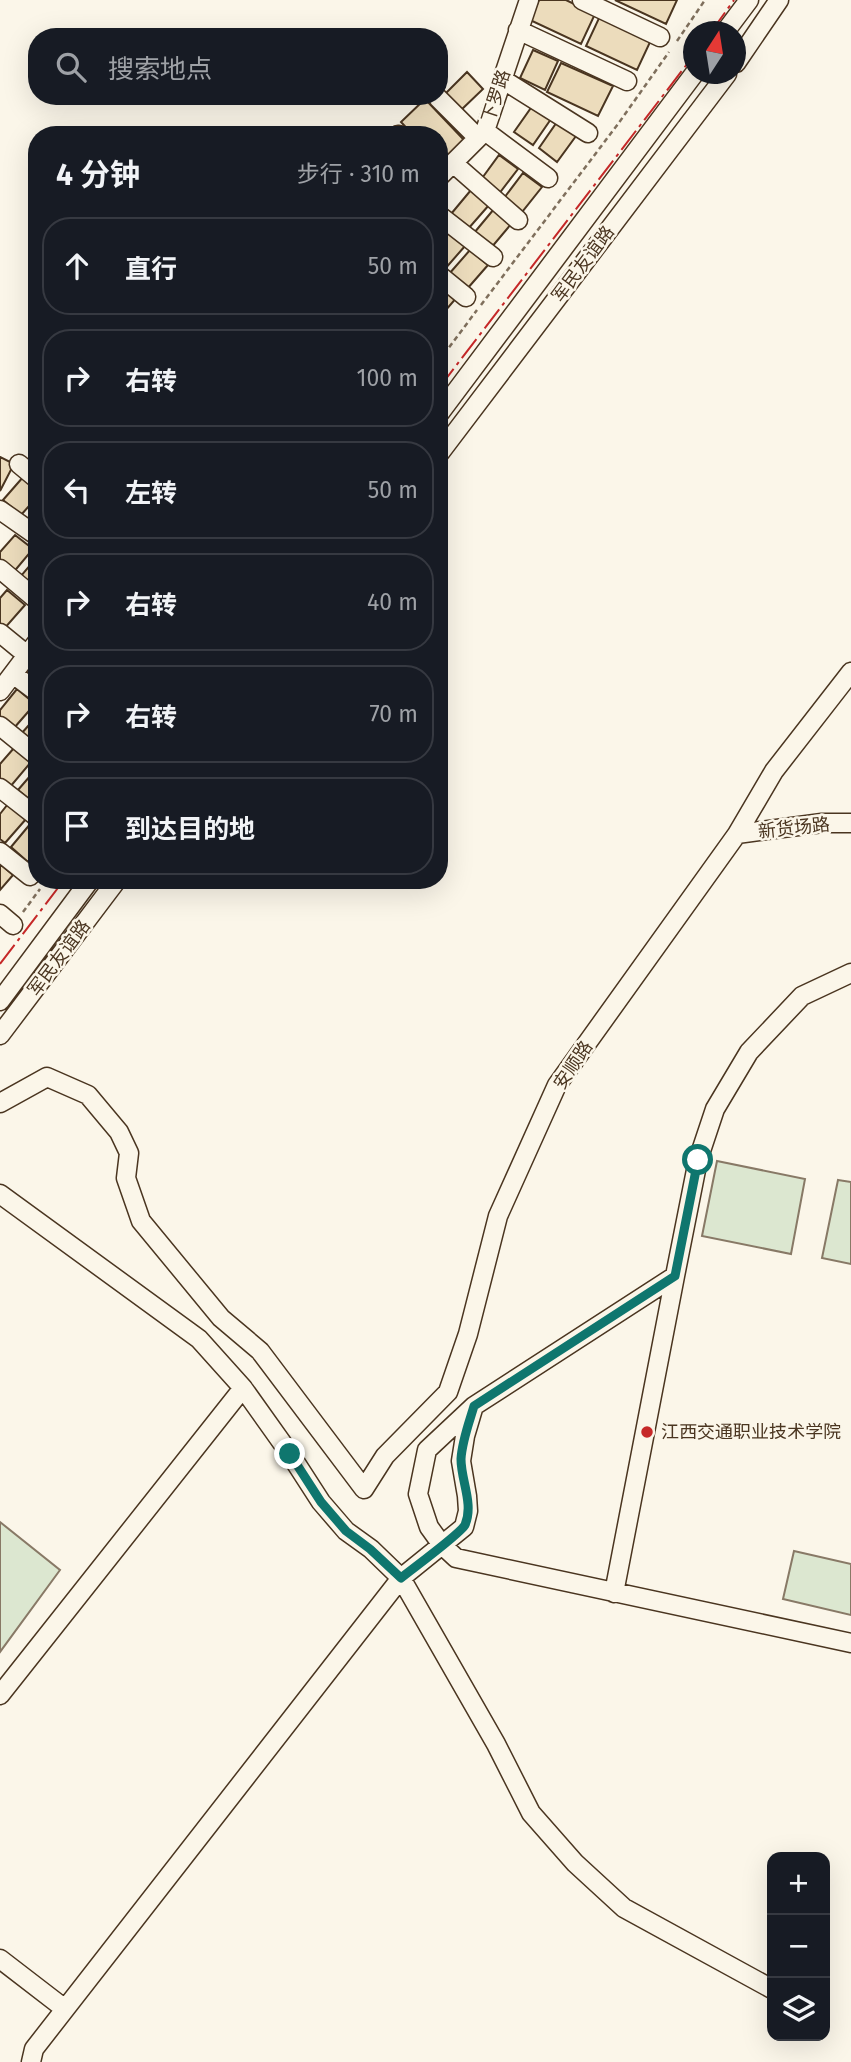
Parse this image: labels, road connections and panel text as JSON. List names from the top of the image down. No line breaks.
{"streets":{"street":["下罗路","军民友谊路","新货场路","安顺路"]},"crossings":[["新货场路","安顺路"]],"places":["江西交通职业技术学院"],"north":"top","page":{"search":"搜索地点","heading":["4 分钟","步行 · 310 m"],"list":[["直行","50 m"],["右转","100 m"],["左转","50 m"],["右转","40 m"],["右转","70 m"],"到达目的地"],"map_buttons":["+","−"]}}
